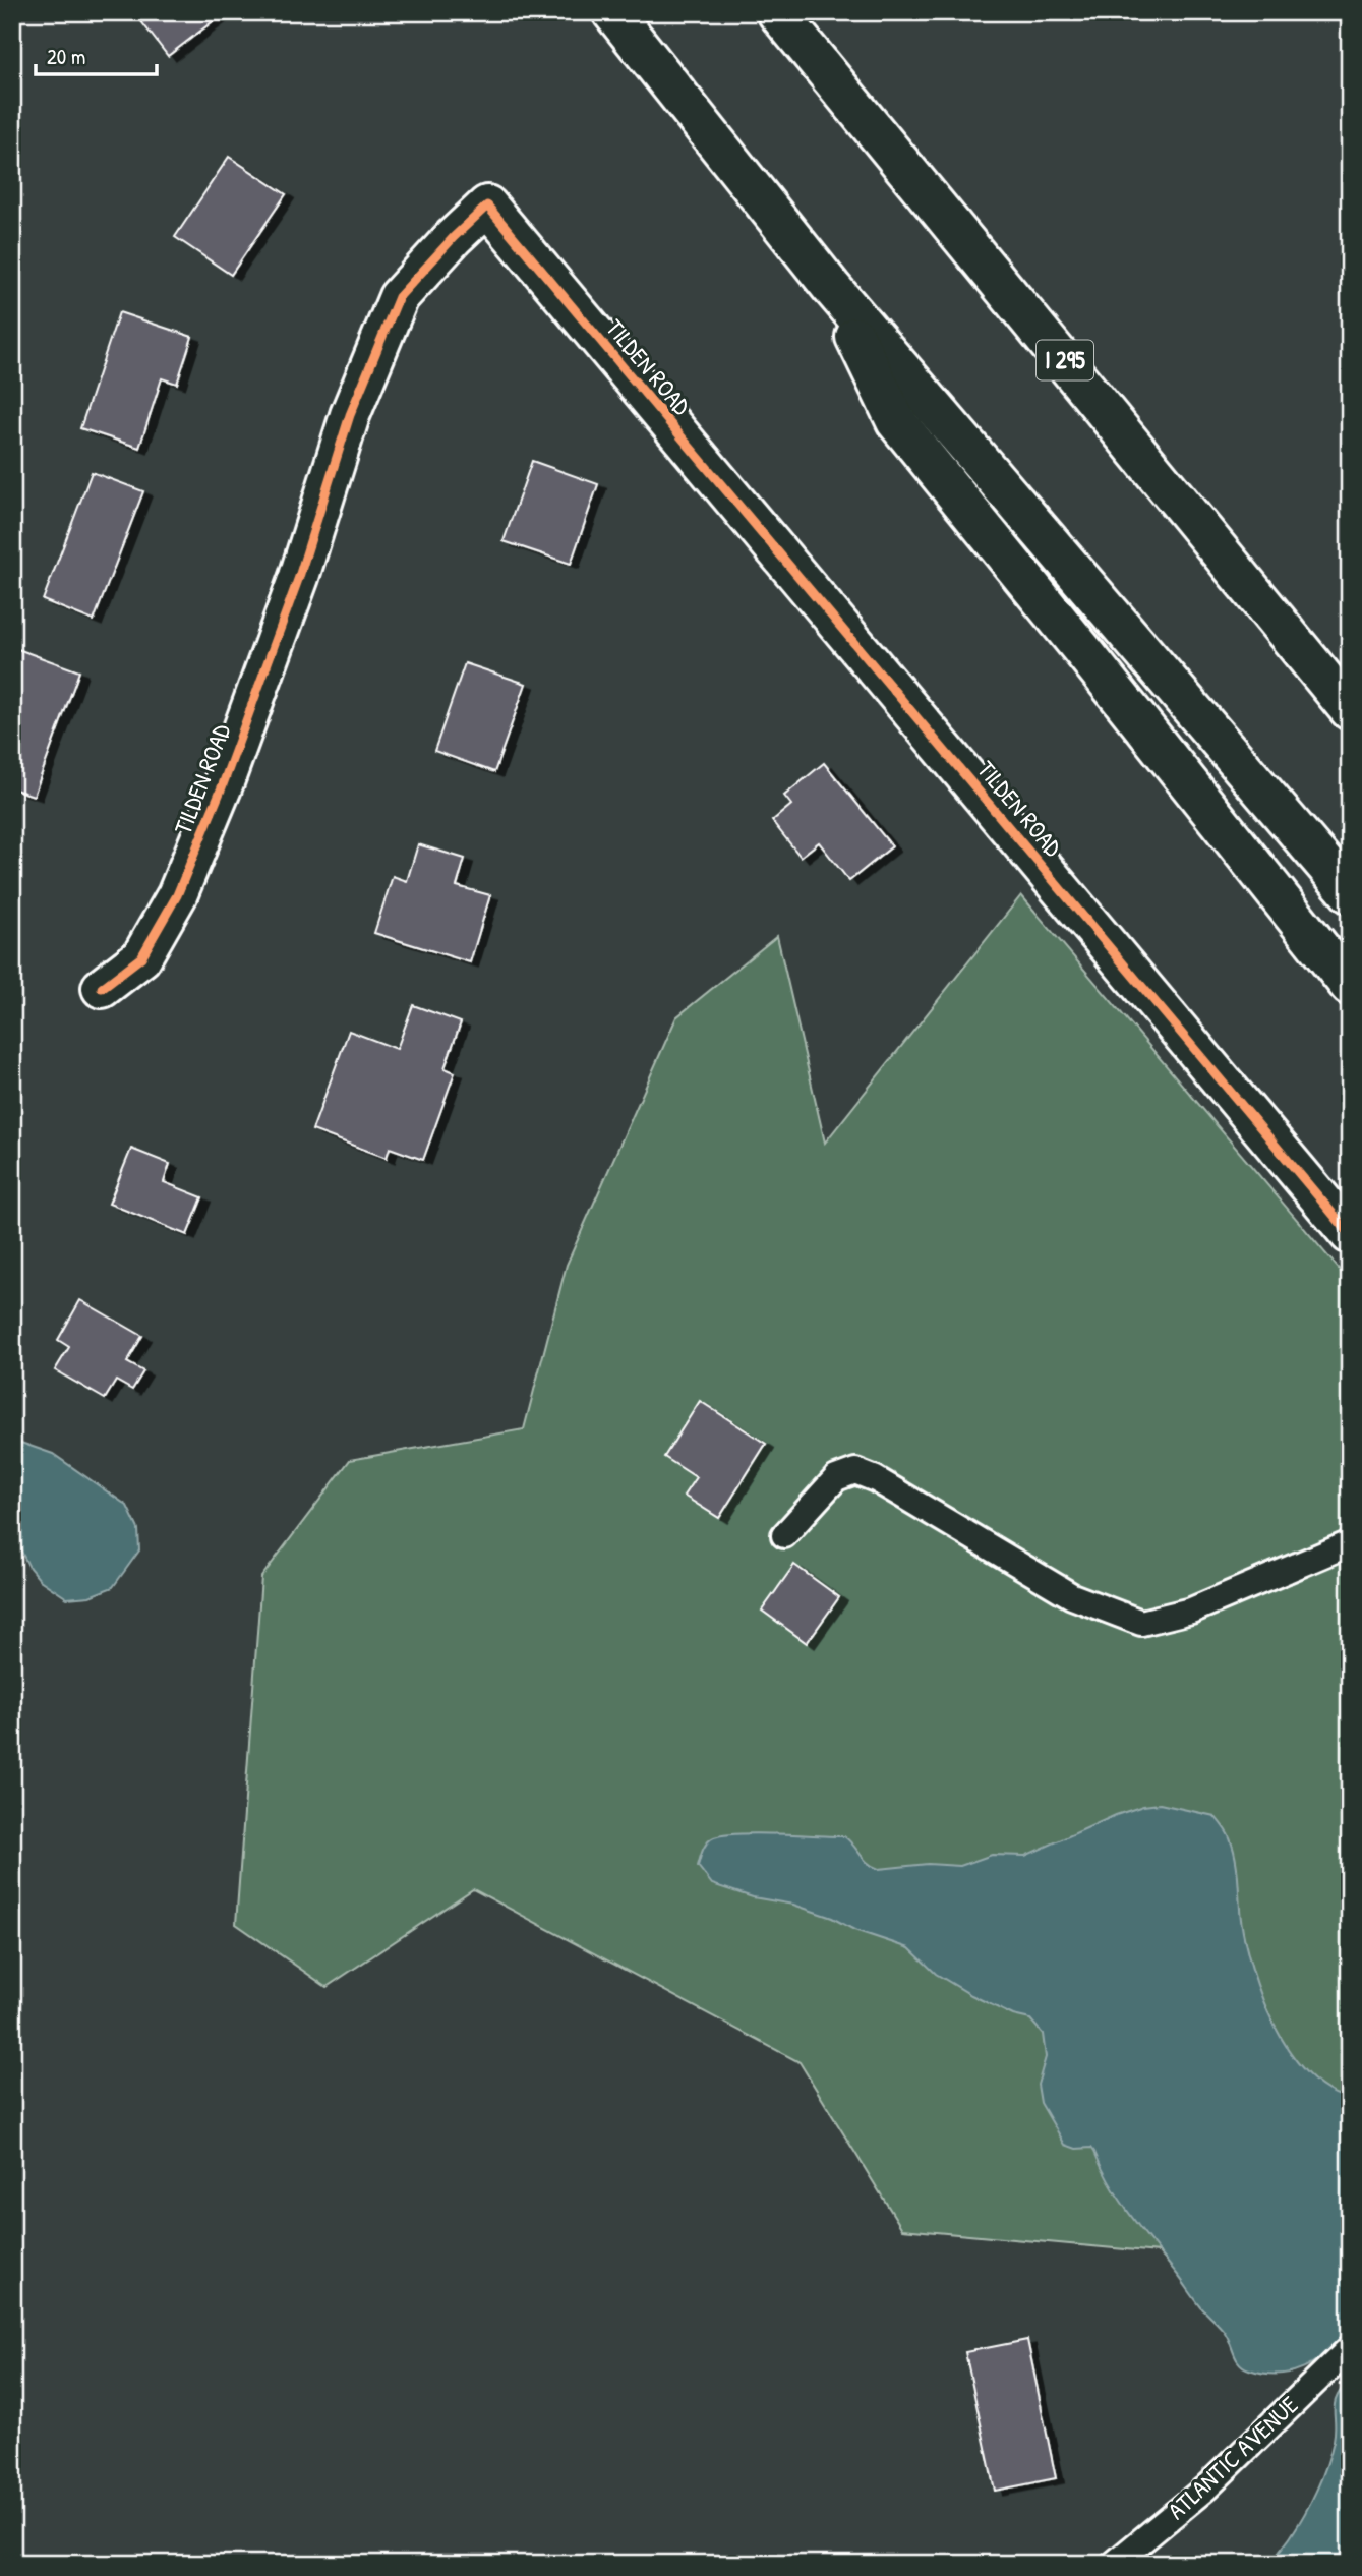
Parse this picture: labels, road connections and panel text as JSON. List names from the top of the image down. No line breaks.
{"streets":{"main road":["I 295","TILDEN ROAD"],"lane":["ATLANTIC AVENUE"]},"scale_bar":"20 m"}
